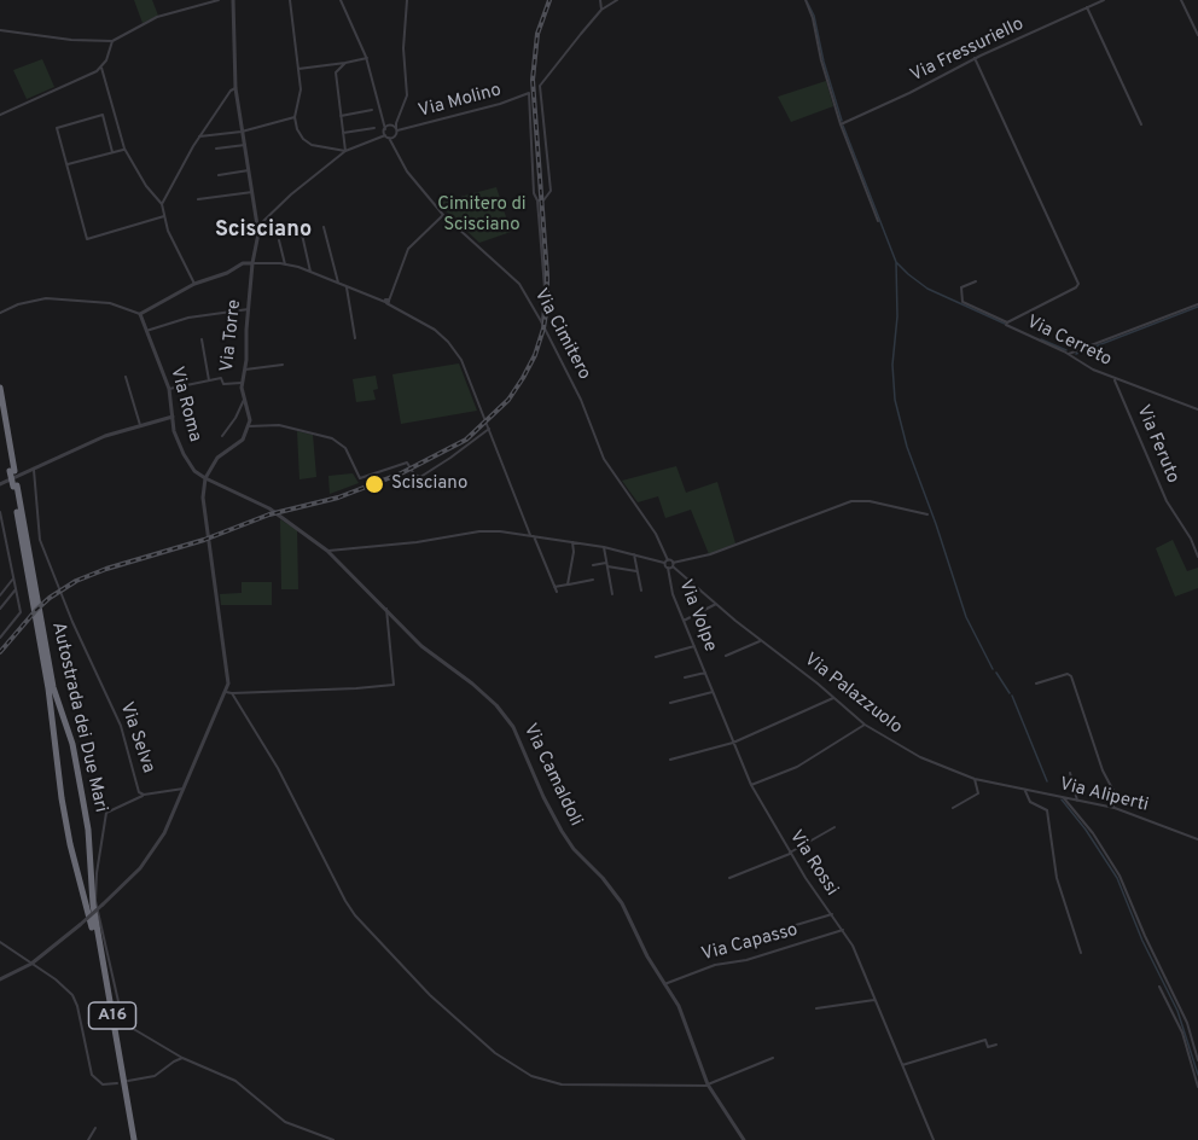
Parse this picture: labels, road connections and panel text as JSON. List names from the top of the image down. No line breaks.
{"streets":{"highway":["Autostrada dei Due Mari","A16"],"street":["Via Fressuriello","Via Molino","Via Cimitero","Via Torre","Via Cerreto","Via Roma","Via Feruto","Via Volpe","Via Palazzuolo","Via Selva","Via Camaldoli","Via Aliperti","Via Rossi","Via Capasso"]},"crossings":[["Via Cimitero","Via Volpe"],["Via Cimitero","Via Palazzuolo"],["Via Cerreto","Via Feruto"],["Via Roma","Via Camaldoli"],["Via Volpe","Via Rossi"],["Via Palazzuolo","Via Aliperti"],["Via Camaldoli","Via Capasso"],["Via Rossi","Via Capasso"]],"districts":["Scisciano"],"parks":["Cimitero di Scisciano"],"places":["Scisciano"]}
